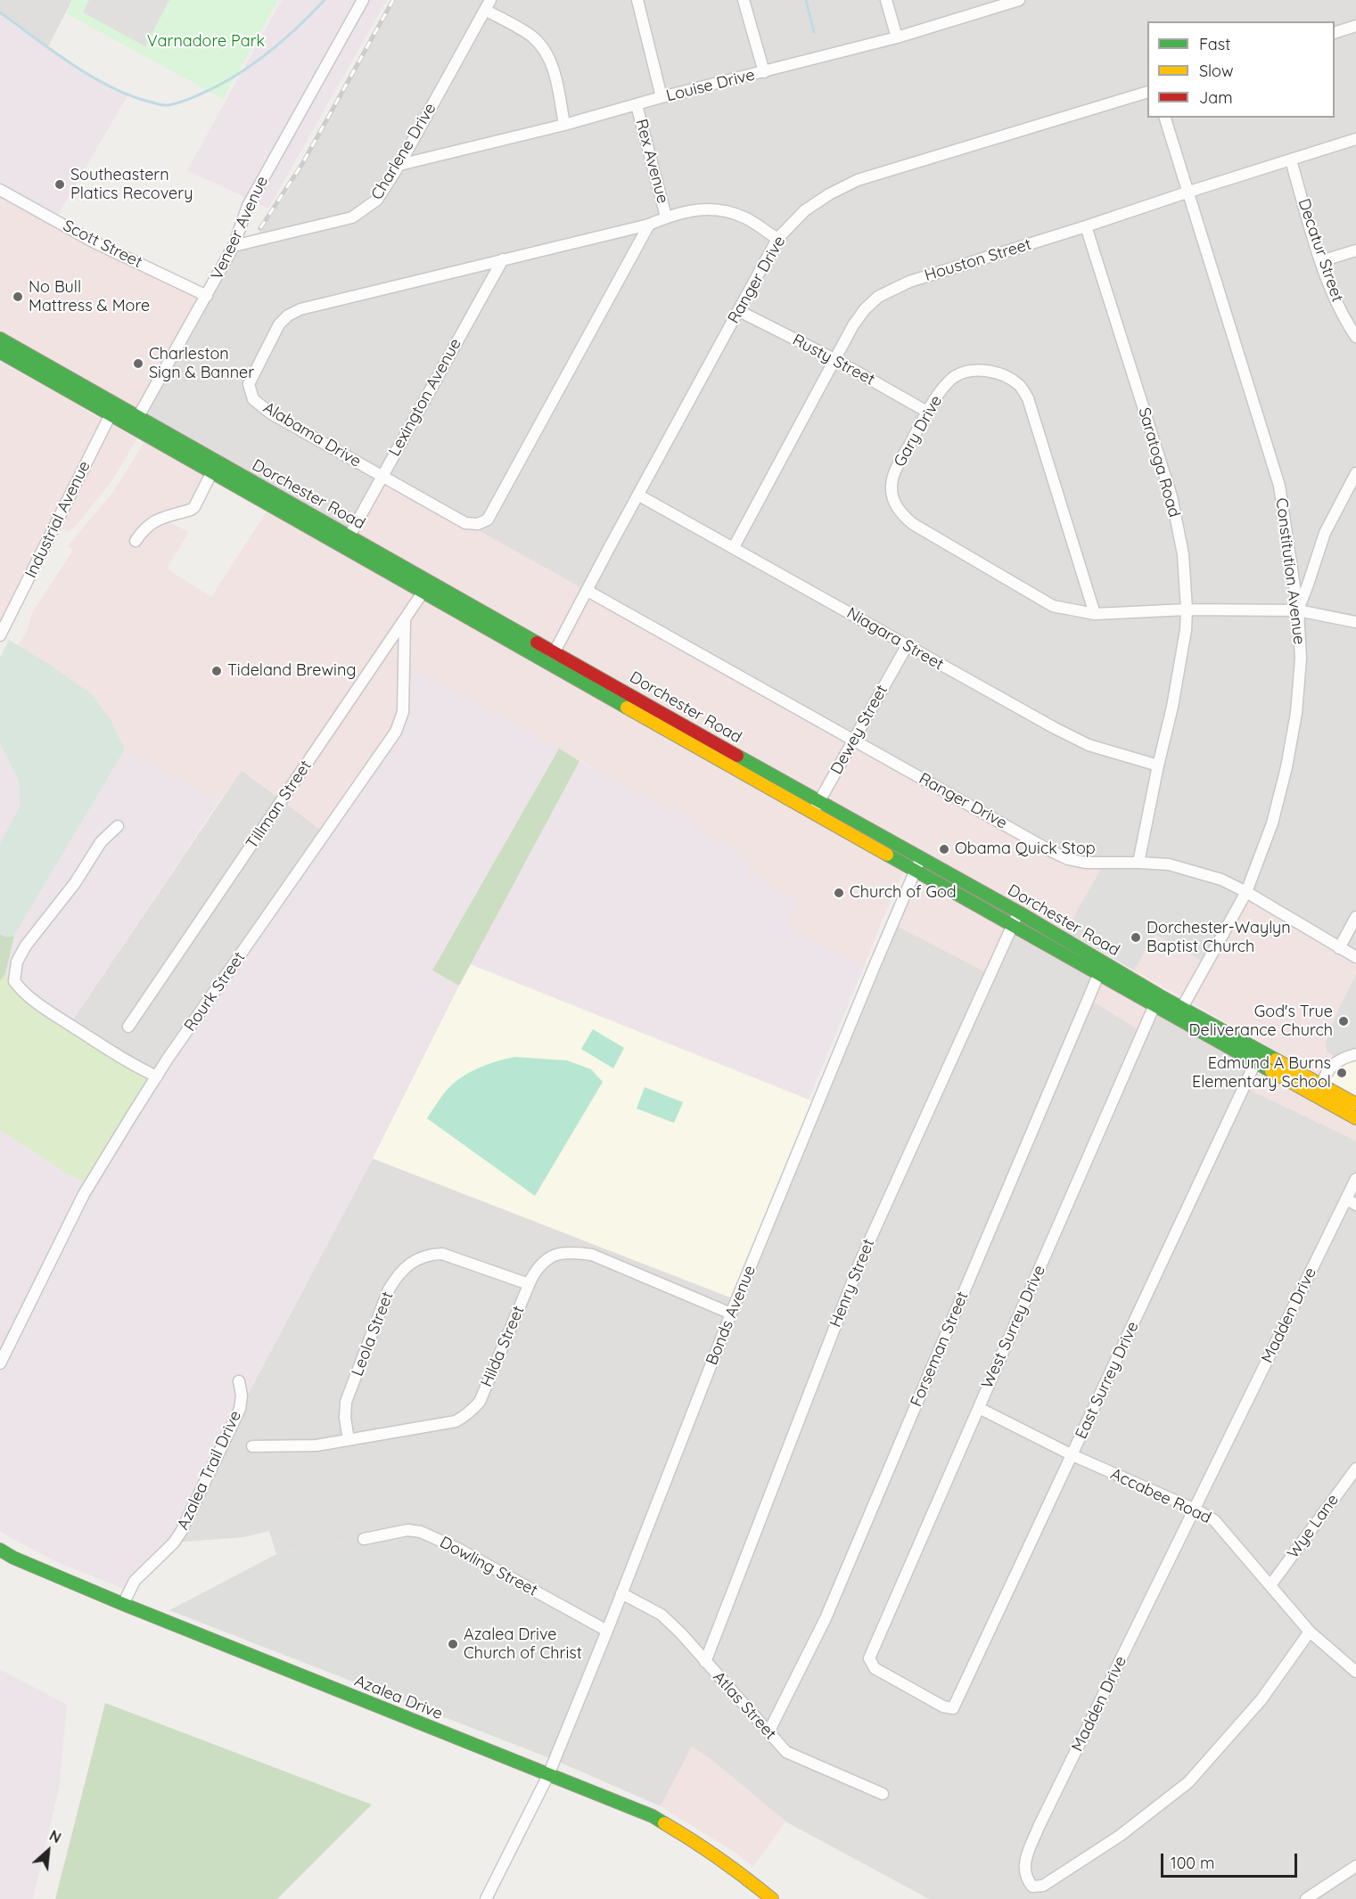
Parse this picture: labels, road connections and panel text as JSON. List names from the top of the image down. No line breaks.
{"streets":{"main road":["Dorchester Road","Azalea Drive"],"street":["Louise Drive","Charlene Drive","Rex Avenue","Veneer Avenue","Scott Street","Decatur Street","Houston Street","Ranger Drive","Rusty Street","Lexington Avenue","Gary Drive","Alabama Drive","Saratoga Road","Industrial Avenue","Constitution Avenue","Niagara Street","Dewey Street","Tillman Street","Rourk Street","Henry Street","Bonds Avenue","Madden Drive","West Surrey Drive","Leola Street","Hilda Street","Forseman Street","East Surrey Drive","Azalea Trail Drive","Accabee Road","Wye Lane","Dowling Street","Atlas Street"]},"crossings":[["Louise Drive","Charlene Drive"],["Louise Drive","Rex Avenue"],["Charlene Drive","Veneer Avenue"],["Rex Avenue","Alabama Drive"],["Veneer Avenue","Scott Street"],["Veneer Avenue","Dorchester Road"],["Decatur Street","Houston Street"],["Houston Street","Rusty Street"],["Houston Street","Saratoga Road"],["Houston Street","Constitution Avenue"],["Houston Street","Niagara Street"],["Ranger Drive","Rusty Street"],["Ranger Drive","Alabama Drive"],["Ranger Drive","Saratoga Road"],["Ranger Drive","Dorchester Road"],["Ranger Drive","Constitution Avenue"],["Ranger Drive","Niagara Street"],["Ranger Drive","Dewey Street"],["Rusty Street","Gary Drive"],["Lexington Avenue","Alabama Drive"],["Lexington Avenue","Dorchester Road"],["Gary Drive","Saratoga Road"],["Gary Drive","Constitution Avenue"],["Saratoga Road","Niagara Street"],["Dorchester Road","Industrial Avenue"],["Dorchester Road","Constitution Avenue"],["Dorchester Road","Dewey Street"],["Dorchester Road","Tillman Street"],["Dorchester Road","Henry Street"],["Dorchester Road","Bonds Avenue"],["Dorchester Road","West Surrey Drive"],["Dorchester Road","Forseman Street"],["Dorchester Road","East Surrey Drive"],["Niagara Street","Dewey Street"],["Tillman Street","Rourk Street"],["Henry Street","Atlas Street"],["Bonds Avenue","Hilda Street"],["Bonds Avenue","Dowling Street"],["Bonds Avenue","Azalea Drive"],["Bonds Avenue","Atlas Street"],["Madden Drive","Accabee Road"],["West Surrey Drive","East Surrey Drive"],["West Surrey Drive","Accabee Road"],["Leola Street","Hilda Street"],["Forseman Street","Atlas Street"],["East Surrey Drive","Accabee Road"],["Azalea Trail Drive","Azalea Drive"],["Accabee Road","Wye Lane"]],"parks":["Varnadore Park"],"places":["Southeastern Platics Recovery","No Bull Mattress & More","Charleston Sign & Banner","Tideland Brewing","Obama Quick Stop","Church of God","Dorchester-Waylyn Baptist Church","God's True Deliverance Church","Edmund A Burns Elementary School","Azalea Drive Church of Christ"],"legend":["Fast","Slow","Jam"],"scale_bar":"100 m","north":"top right"}
